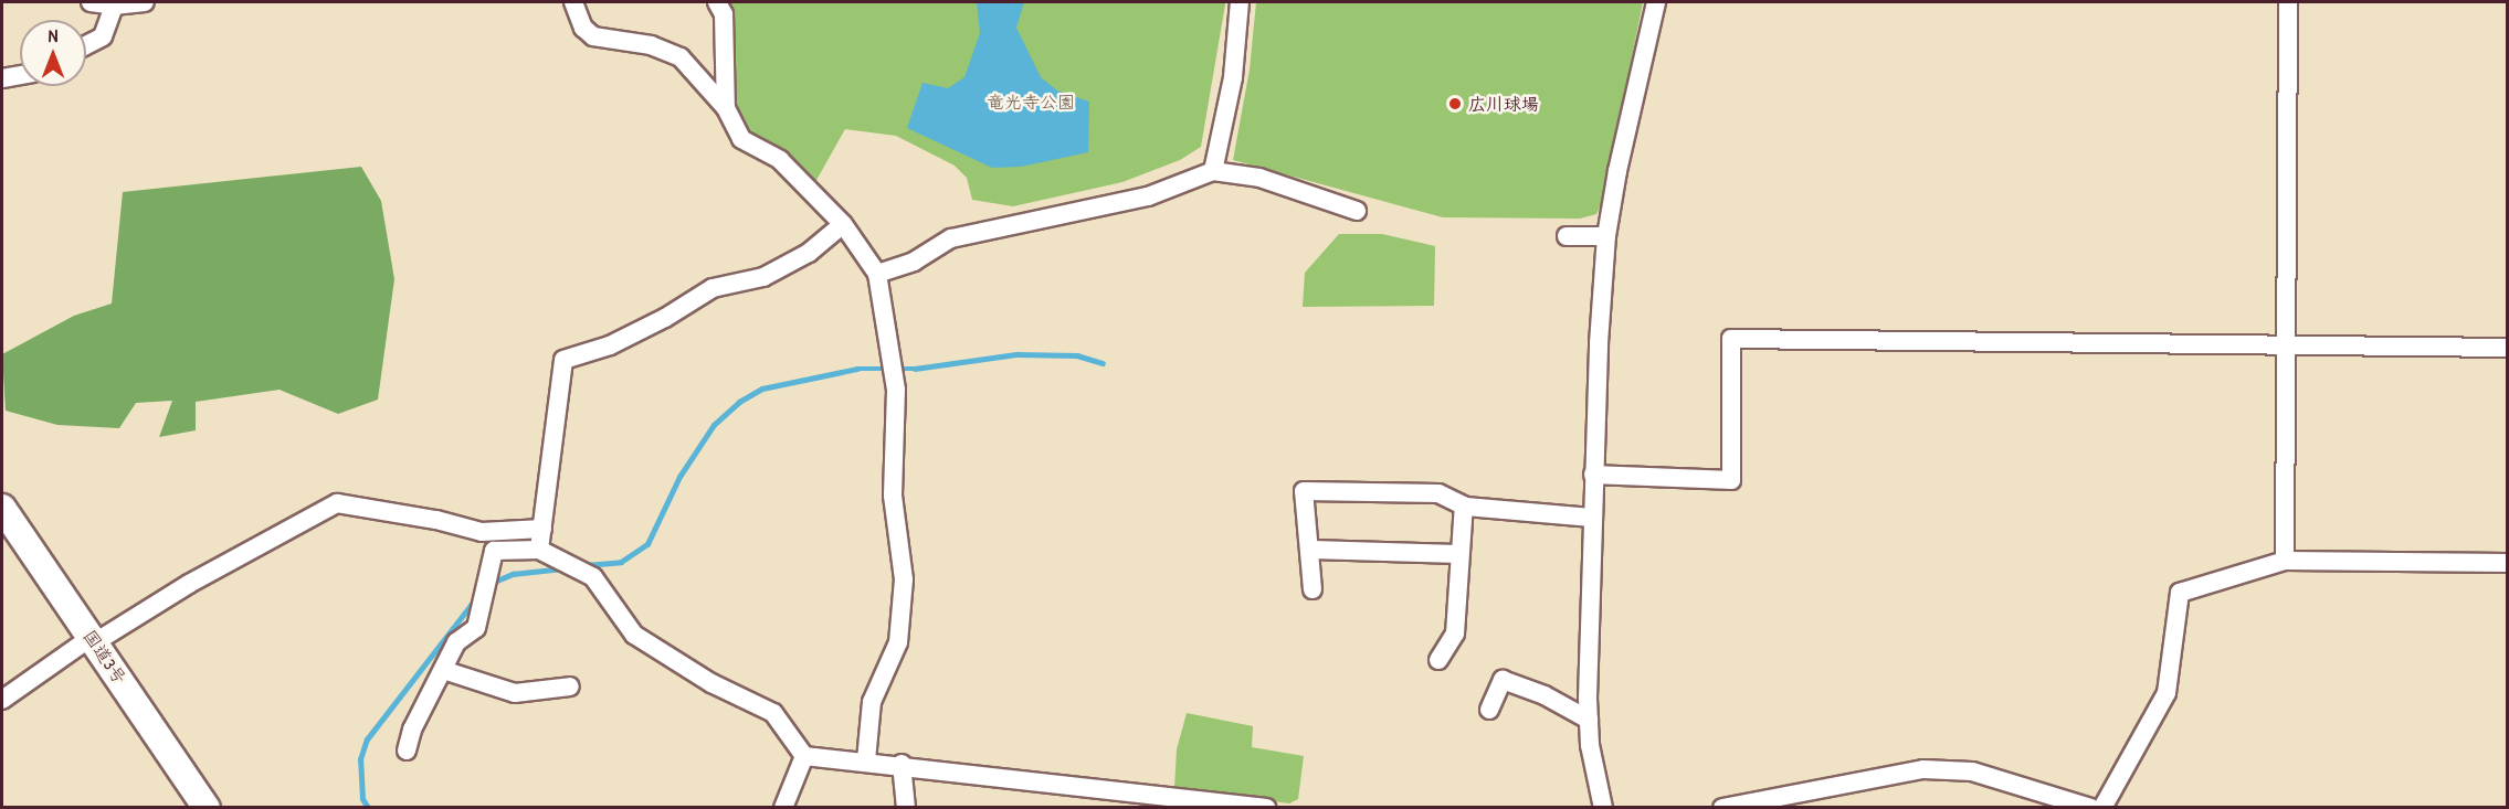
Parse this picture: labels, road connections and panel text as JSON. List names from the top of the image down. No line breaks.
{"streets":{"highway":["国道3号"]},"parks":["竜光寺公園"],"places":["広川球場"],"north":"top"}
